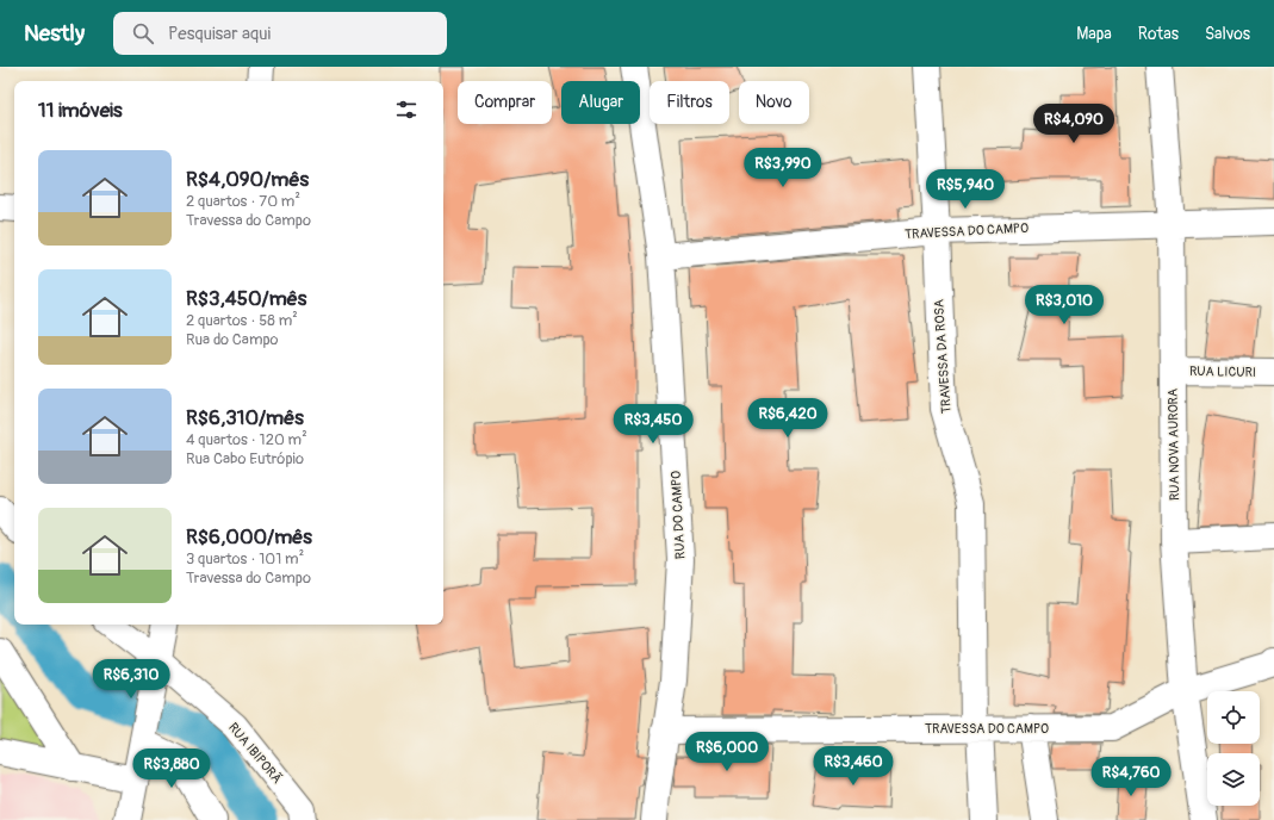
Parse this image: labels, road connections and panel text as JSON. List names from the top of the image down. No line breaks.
{"streets":{"street":["TRAVESSA DO CAMPO","TRAVESSA DA ROSA","RUA LICURI","RUA NOVA AURORA","RUA DO CAMPO","RUA IBIPORÃ"]},"crossings":[["TRAVESSA DO CAMPO","TRAVESSA DA ROSA"],["TRAVESSA DO CAMPO","RUA NOVA AURORA"],["TRAVESSA DO CAMPO","RUA DO CAMPO"],["RUA LICURI","RUA NOVA AURORA"]],"page":{"header":"Nestly","search":"Pesquisar aqui","nav":["Mapa","Rotas","Salvos"],"chip":["Comprar","Alugar","Filtros","Novo"],"heading":"11 imóveis","price":["R$4,090","R$3,990","R$5,940","R$3,010","R$6,420","R$3,450","R$6,310","R$6,000","R$3,460","R$3,880","R$4,760"],"list":[{"name":"R$4,090/mês","note":"2 quartos · 70 m² · Travessa do Campo"},{"name":"R$3,450/mês","note":"2 quartos · 58 m² · Rua do Campo"},{"name":"R$6,310/mês","note":"4 quartos · 120 m² · Rua Cabo Eutrópio"},{"name":"R$6,000/mês","note":"3 quartos · 101 m² · Travessa do Campo"}]}}
